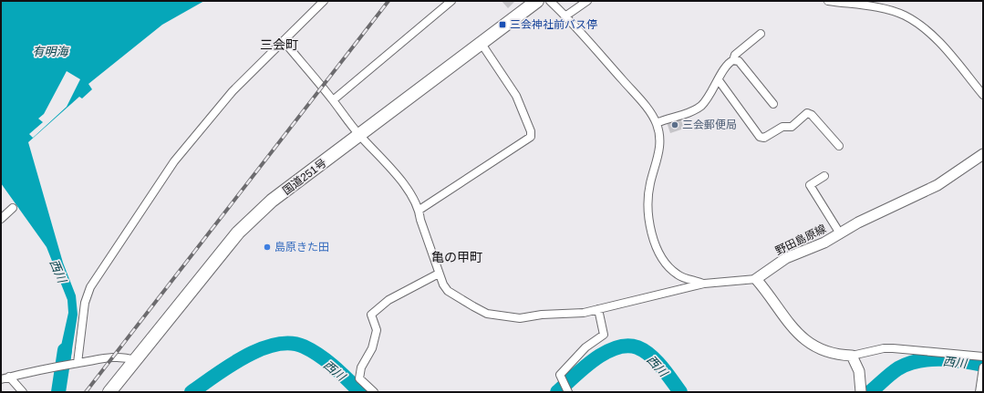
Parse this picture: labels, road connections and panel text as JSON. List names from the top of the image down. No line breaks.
{"streets":{"highway":["国道251号"],"main road":["野田島原線"]},"districts":["三会町","亀の甲町"],"water":["有明海","西川"],"places":{"transit":["三会神社前バス停"],"other":["三会郵便局","島原きた田"]}}
